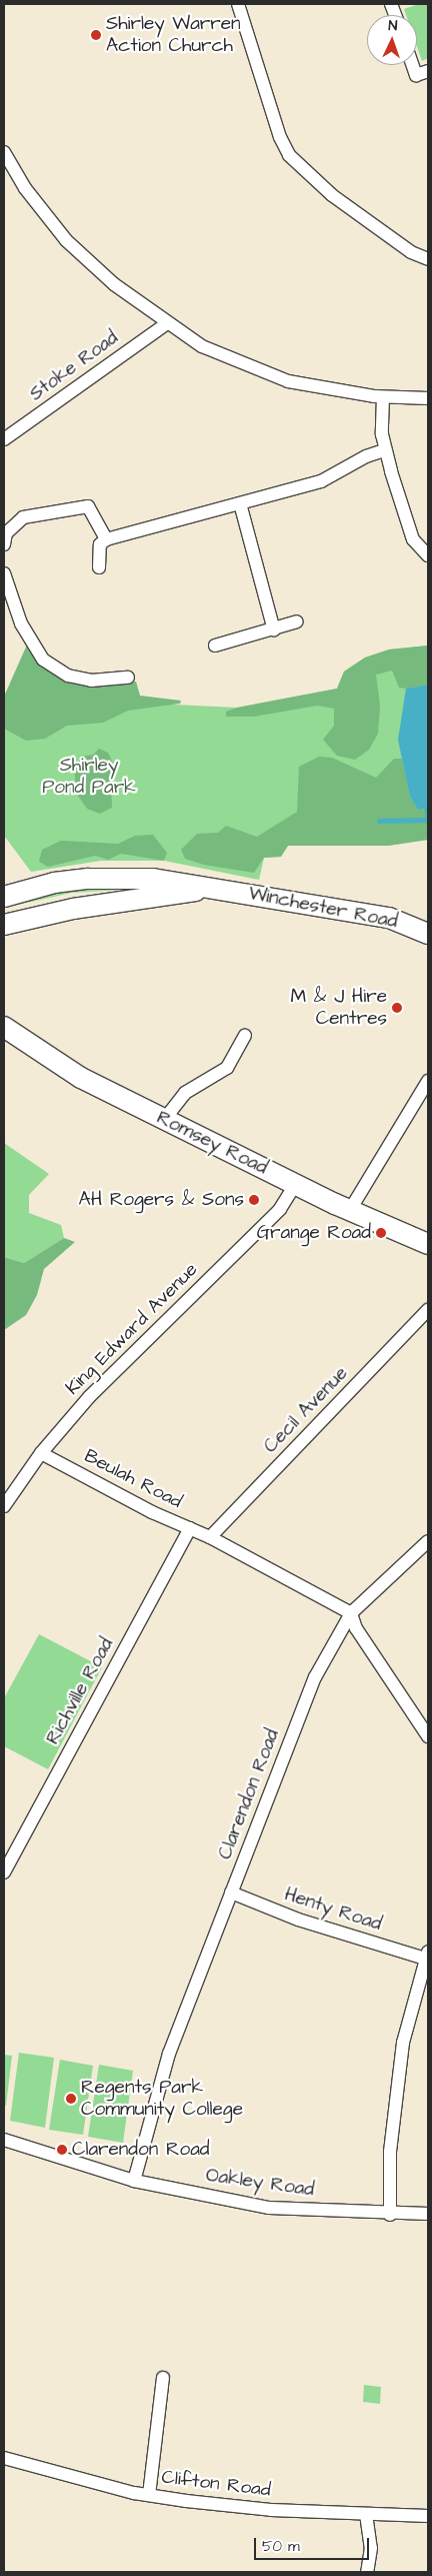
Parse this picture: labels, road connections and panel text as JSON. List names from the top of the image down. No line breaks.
{"streets":{"main road":["Winchester Road","Romsey Road"],"street":["Stoke Road","King Edward Avenue","Cecil Avenue","Beulah Road","Richville Road","Clarendon Road","Henty Road","Oakley Road","Clifton Road"]},"crossings":[["Romsey Road","King Edward Avenue"],["King Edward Avenue","Beulah Road"],["Cecil Avenue","Beulah Road"],["Beulah Road","Richville Road"],["Beulah Road","Clarendon Road"],["Clarendon Road","Henty Road"],["Clarendon Road","Oakley Road"]],"parks":["Shirley Pond Park"],"places":["Shirley Warren Action Church","M & J Hire Centres","AH Rogers & Sons","Grange Road","Regents Park Community College","Clarendon Road"],"scale_bar":"50 m","north":"top"}
